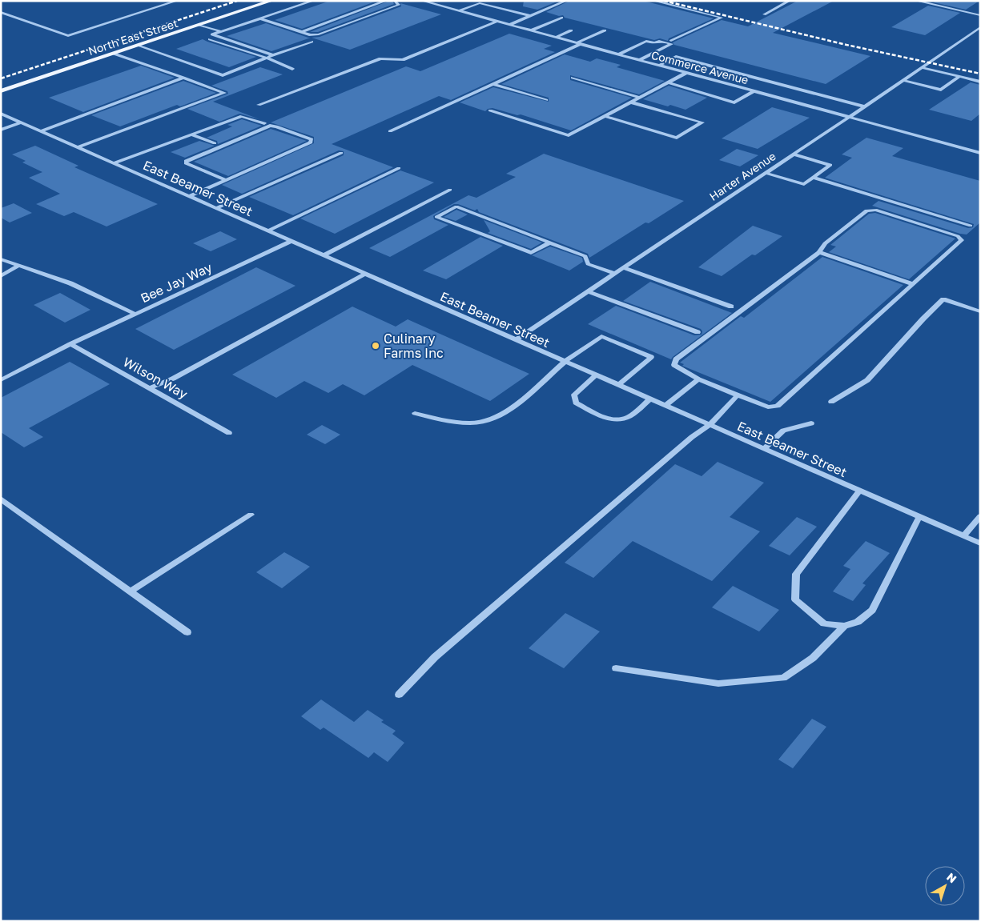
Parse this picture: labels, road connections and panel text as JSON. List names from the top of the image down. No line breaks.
{"streets":{"main road":["North East Street"],"street":["Commerce Avenue","Harter Avenue","East Beamer Street","Bee Jay Way","Wilson Way"]},"crossings":[["Commerce Avenue","Harter Avenue"],["Harter Avenue","East Beamer Street"],["East Beamer Street","Bee Jay Way"],["Bee Jay Way","Wilson Way"]],"places":["Culinary Farms Inc"],"north":"top right"}
